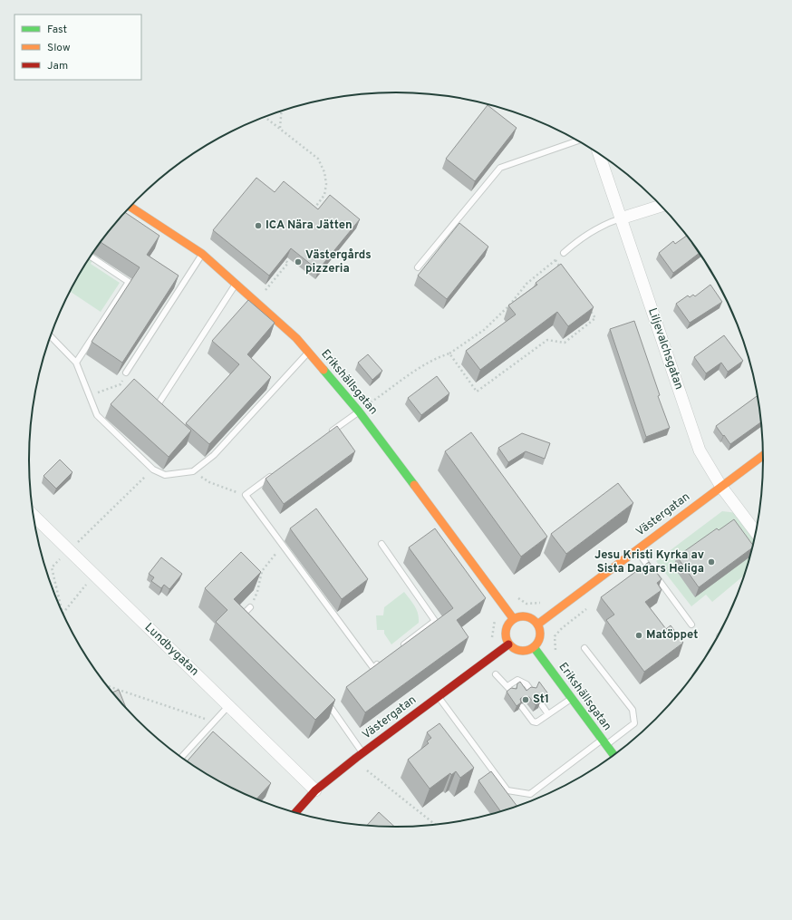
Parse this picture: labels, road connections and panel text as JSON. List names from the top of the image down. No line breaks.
{"streets":{"street":["Liljevalchsgatan","Erikshällsgatan","Västergatan","Lundbygatan"]},"crossings":[["Liljevalchsgatan","Västergatan"],["Erikshällsgatan","Västergatan"],["Västergatan","Lundbygatan"]],"places":["ICA Nära Jätten","Västergårds pizzeria","Jesu Kristi Kyrka av Sista Dagars Heliga","Matöppet","St1"],"legend":["Fast","Slow","Jam"]}
